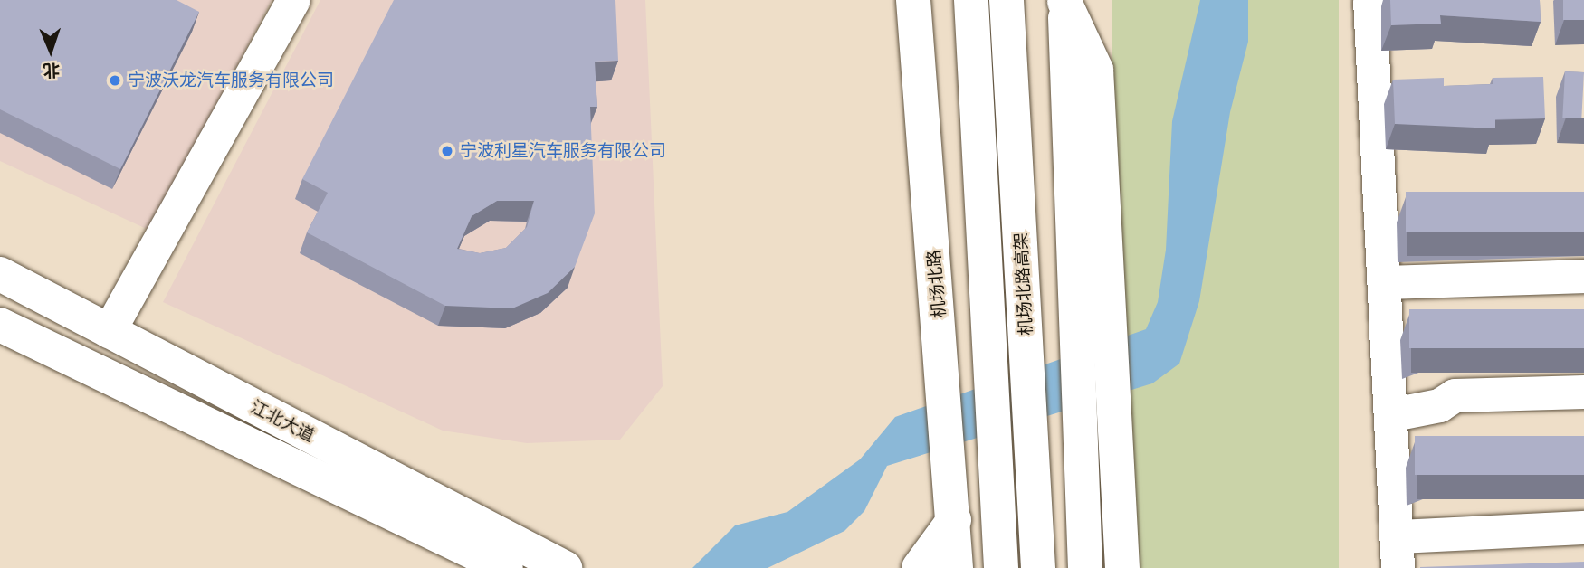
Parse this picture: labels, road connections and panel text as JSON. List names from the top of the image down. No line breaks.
{"streets":{"main road":["机场北路","机场北路高架","江北大道"]},"places":["宁波沃龙汽车服务有限公司","宁波利星汽车服务有限公司"],"north":"bottom"}
